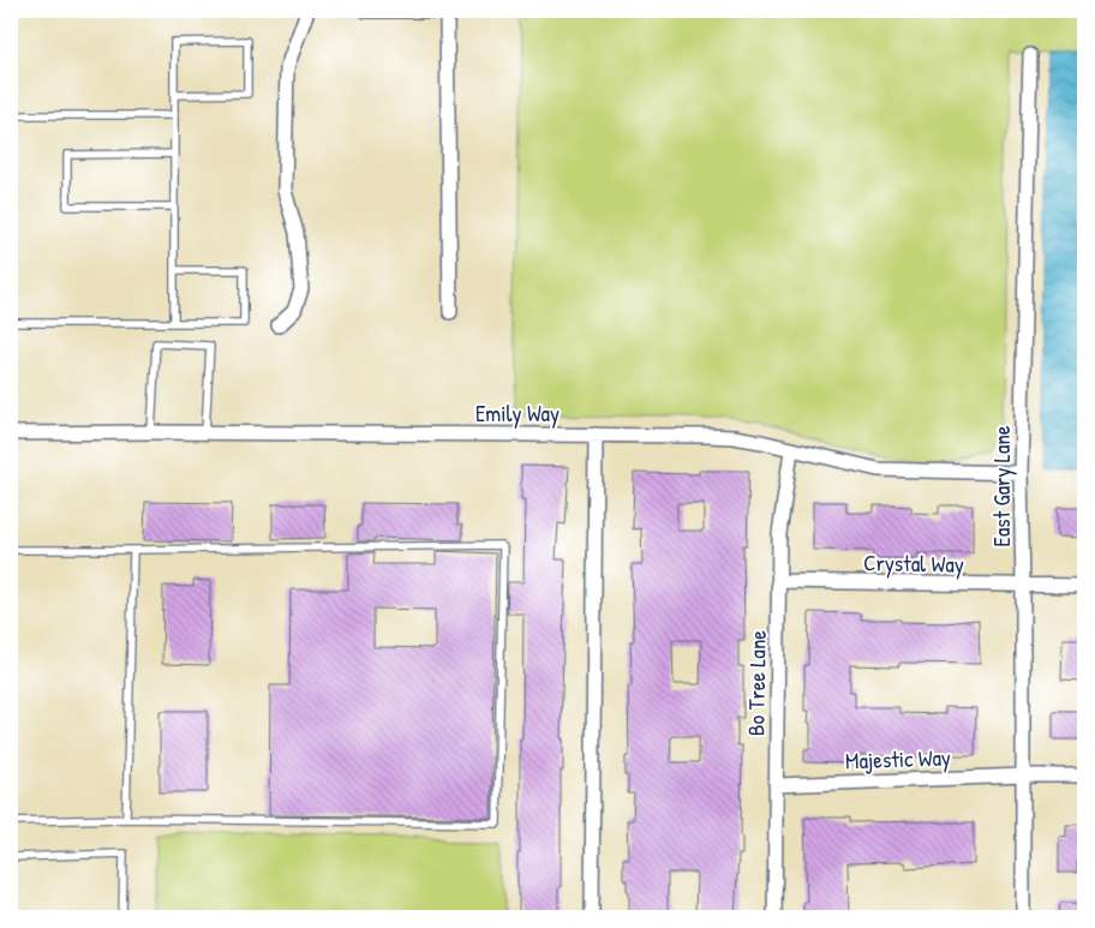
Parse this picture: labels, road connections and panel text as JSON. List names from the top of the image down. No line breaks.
{"streets":{"street":["Emily Way","East Gary Lane","Crystal Way","Bo Tree Lane","Majestic Way"]},"crossings":[["Emily Way","East Gary Lane"],["Emily Way","Bo Tree Lane"],["East Gary Lane","Crystal Way"],["East Gary Lane","Majestic Way"],["Crystal Way","Bo Tree Lane"],["Bo Tree Lane","Majestic Way"]]}
